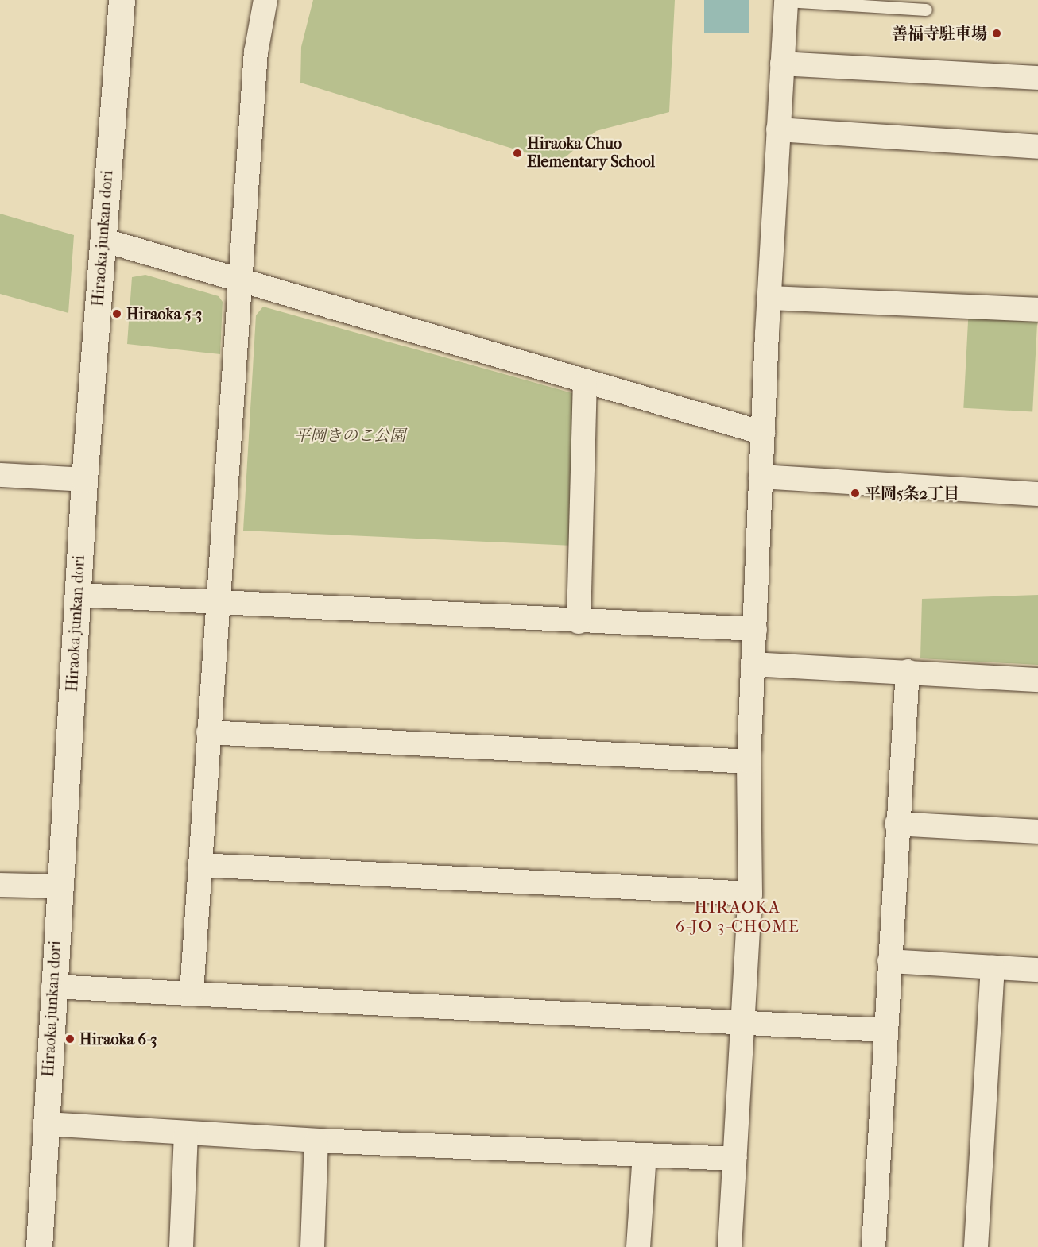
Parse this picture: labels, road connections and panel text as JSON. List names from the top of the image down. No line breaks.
{"streets":{"street":["Hiraoka junkan dori"]},"districts":["HIRAOKA 6-JO 3-CHOME"],"parks":["平岡きのこ公園"],"places":["善福寺駐車場","Hiraoka Chuo Elementary School","Hiraoka 5-3","平岡5条2丁目","Hiraoka 6-3"]}
